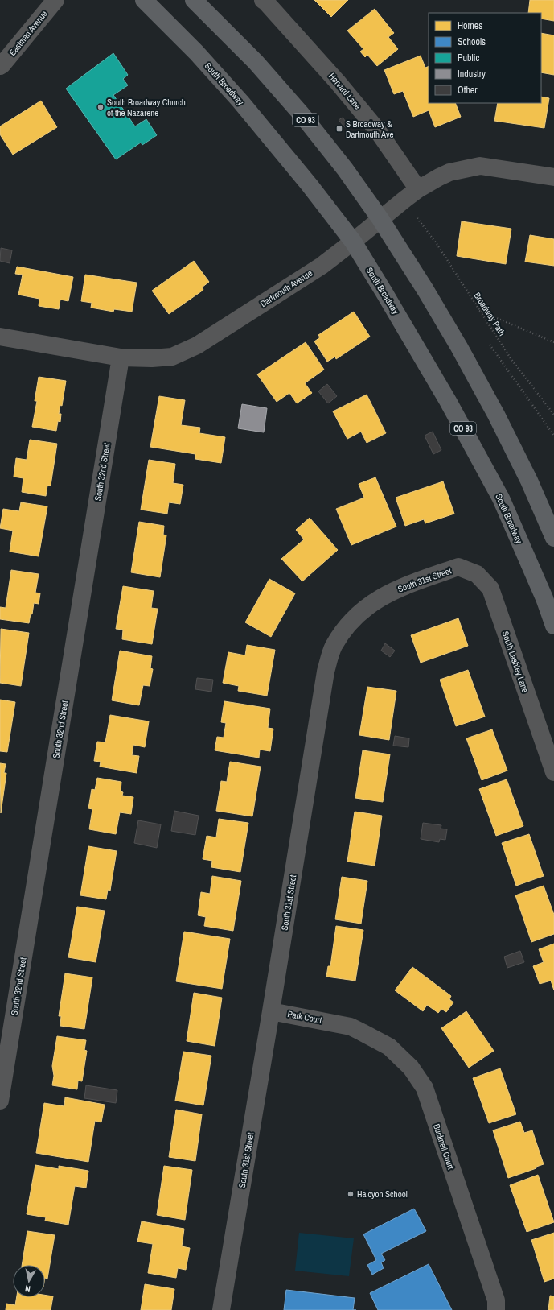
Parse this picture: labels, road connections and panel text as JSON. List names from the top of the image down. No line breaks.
{"streets":{"main road":["South Broadway","CO 93"],"street":["Eastman Avenue","Harvard Lane","Dartmouth Avenue","South 32nd Street","South 31st Street","South Lashley Lane","Park Court","Bucknell Court"],"path":["Broadway Path"]},"crossings":[["South Broadway","Dartmouth Avenue"],["Harvard Lane","Dartmouth Avenue"],["CO 93","Dartmouth Avenue"],["Dartmouth Avenue","South 32nd Street"],["South 31st Street","South Lashley Lane"],["South 31st Street","Park Court"],["Park Court","Bucknell Court"]],"places":{"other":["South Broadway Church of the Nazarene","Halcyon School"],"transit":["S Broadway & Dartmouth Ave"]},"legend":["Homes","Schools","Public","Industry","Other"],"north":"bottom"}
